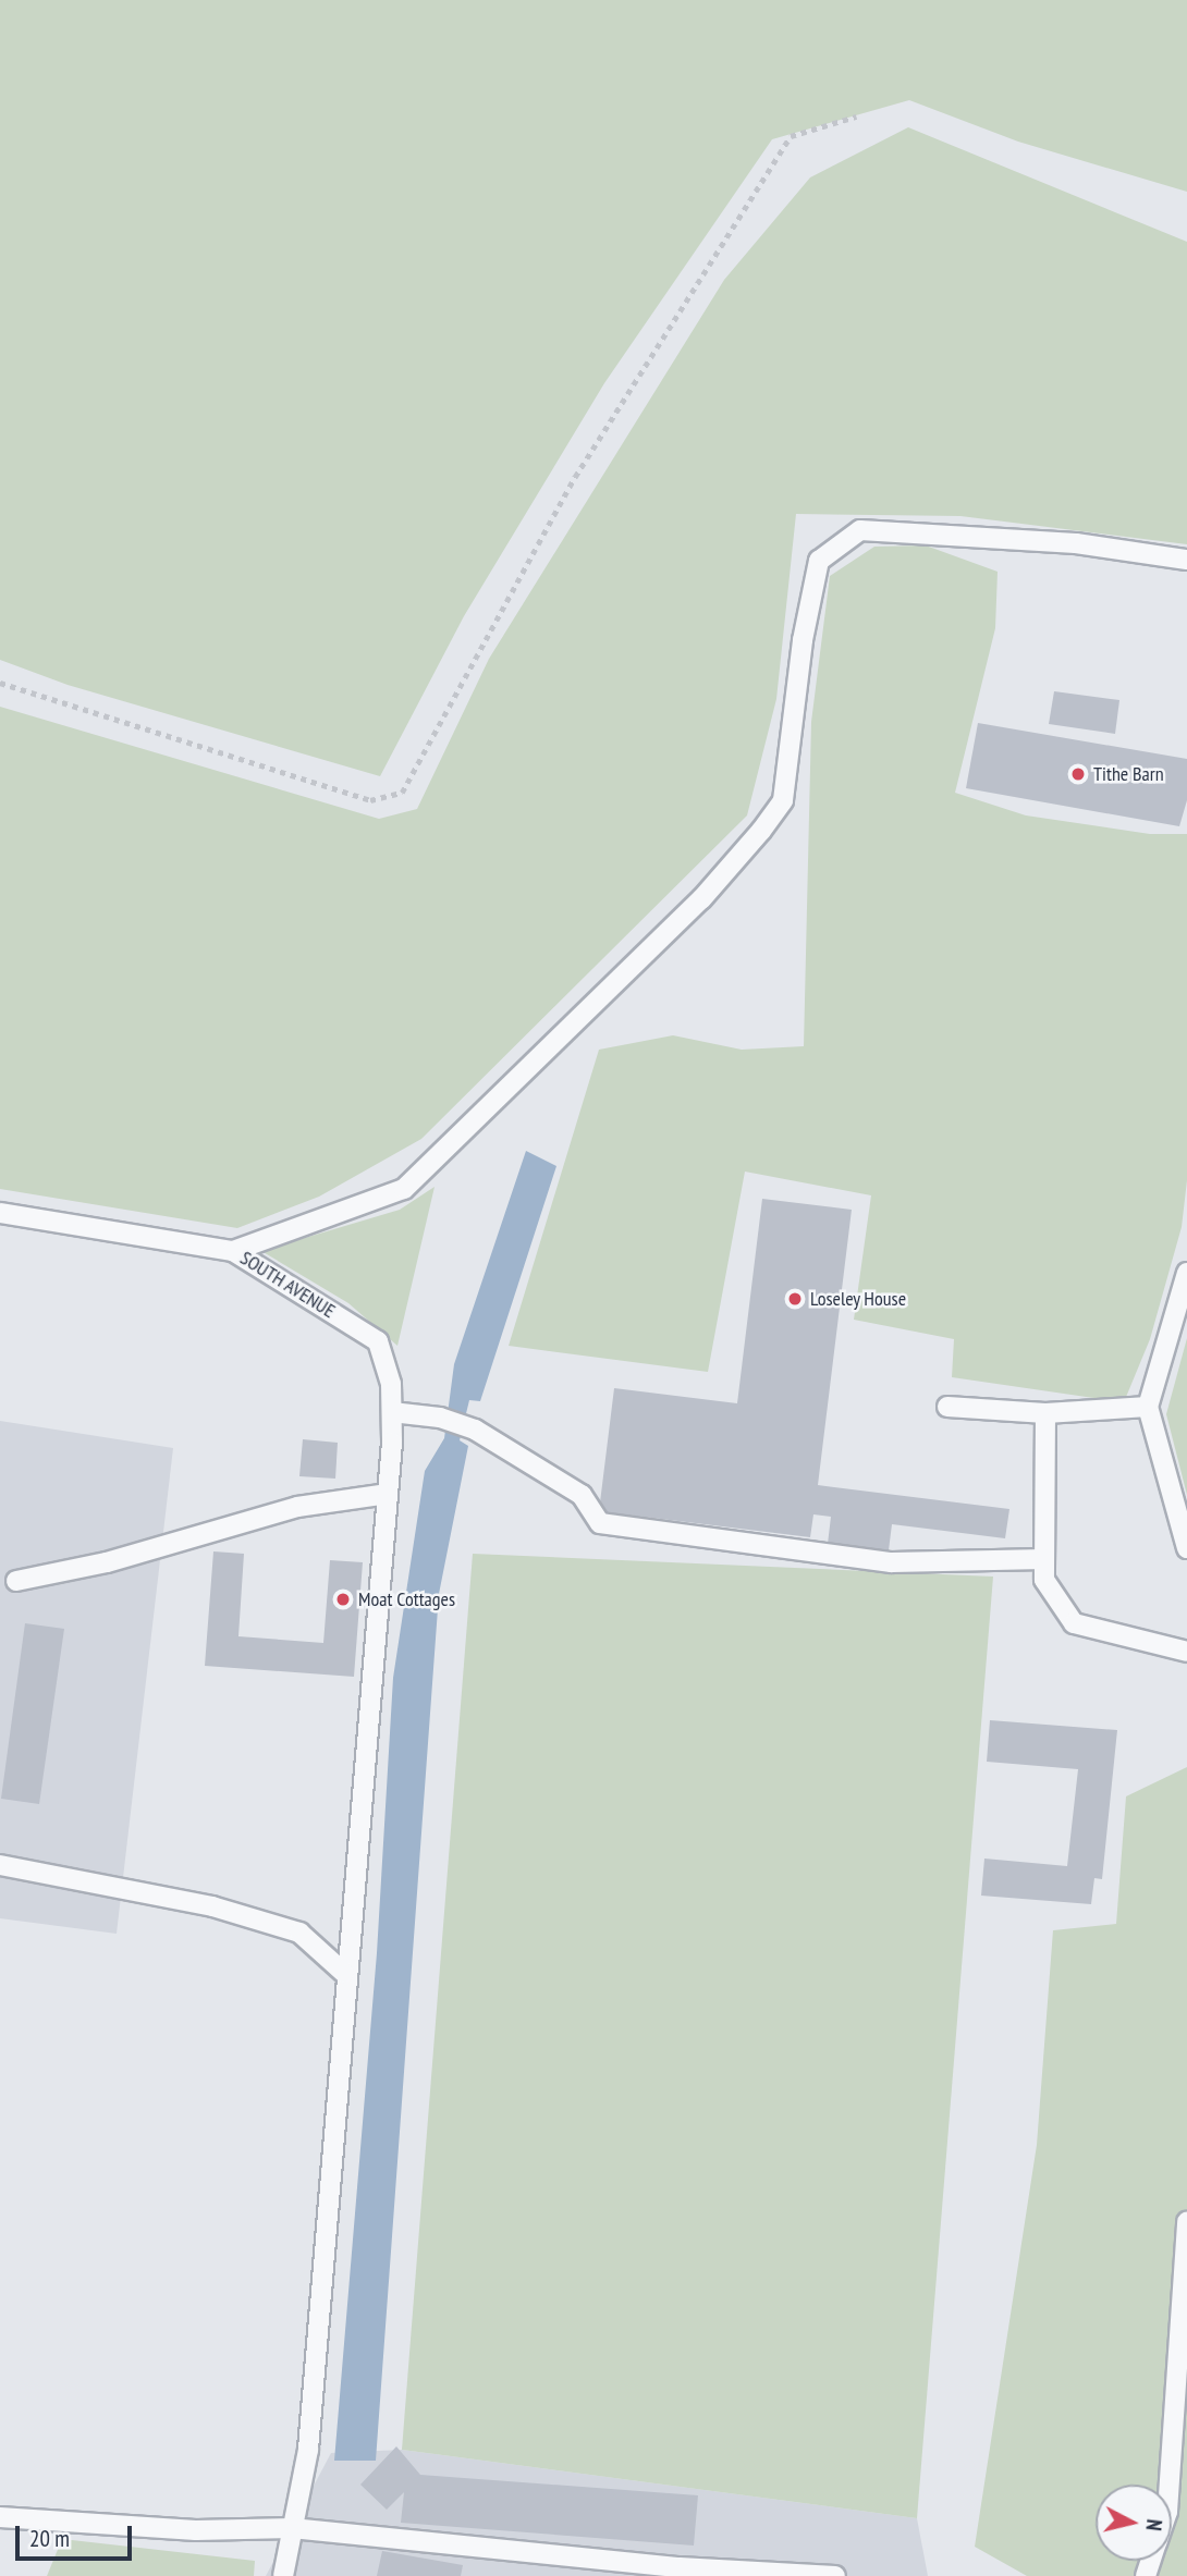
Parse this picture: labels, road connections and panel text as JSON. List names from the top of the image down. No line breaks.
{"streets":{"lane":["SOUTH AVENUE"]},"places":["Tithe Barn","Loseley House","Moat Cottages"],"scale_bar":"20 m","north":"right"}
